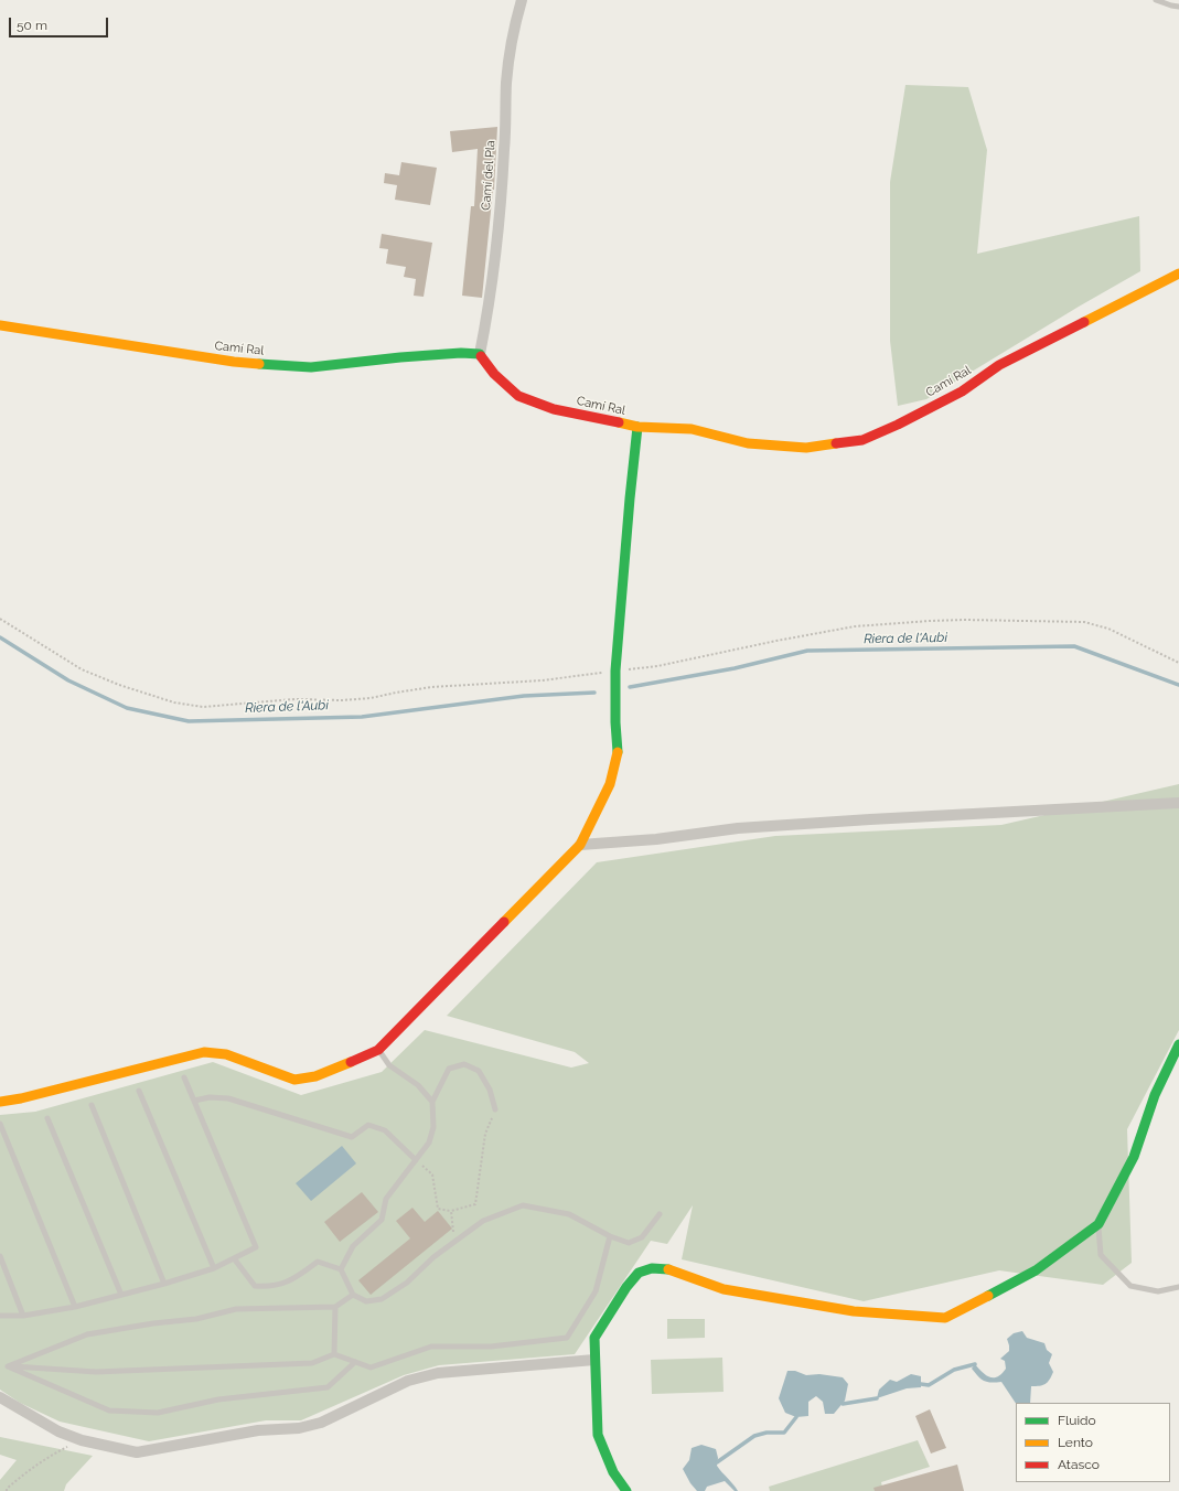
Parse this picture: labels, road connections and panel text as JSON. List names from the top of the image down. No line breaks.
{"streets":{"street":["Camí del Pla","Camí Ral"]},"crossings":[["Camí del Pla","Camí Ral"]],"water":["Riera de l'Aubi"],"legend":["Fluido","Lento","Atasco"],"scale_bar":"50 m"}
